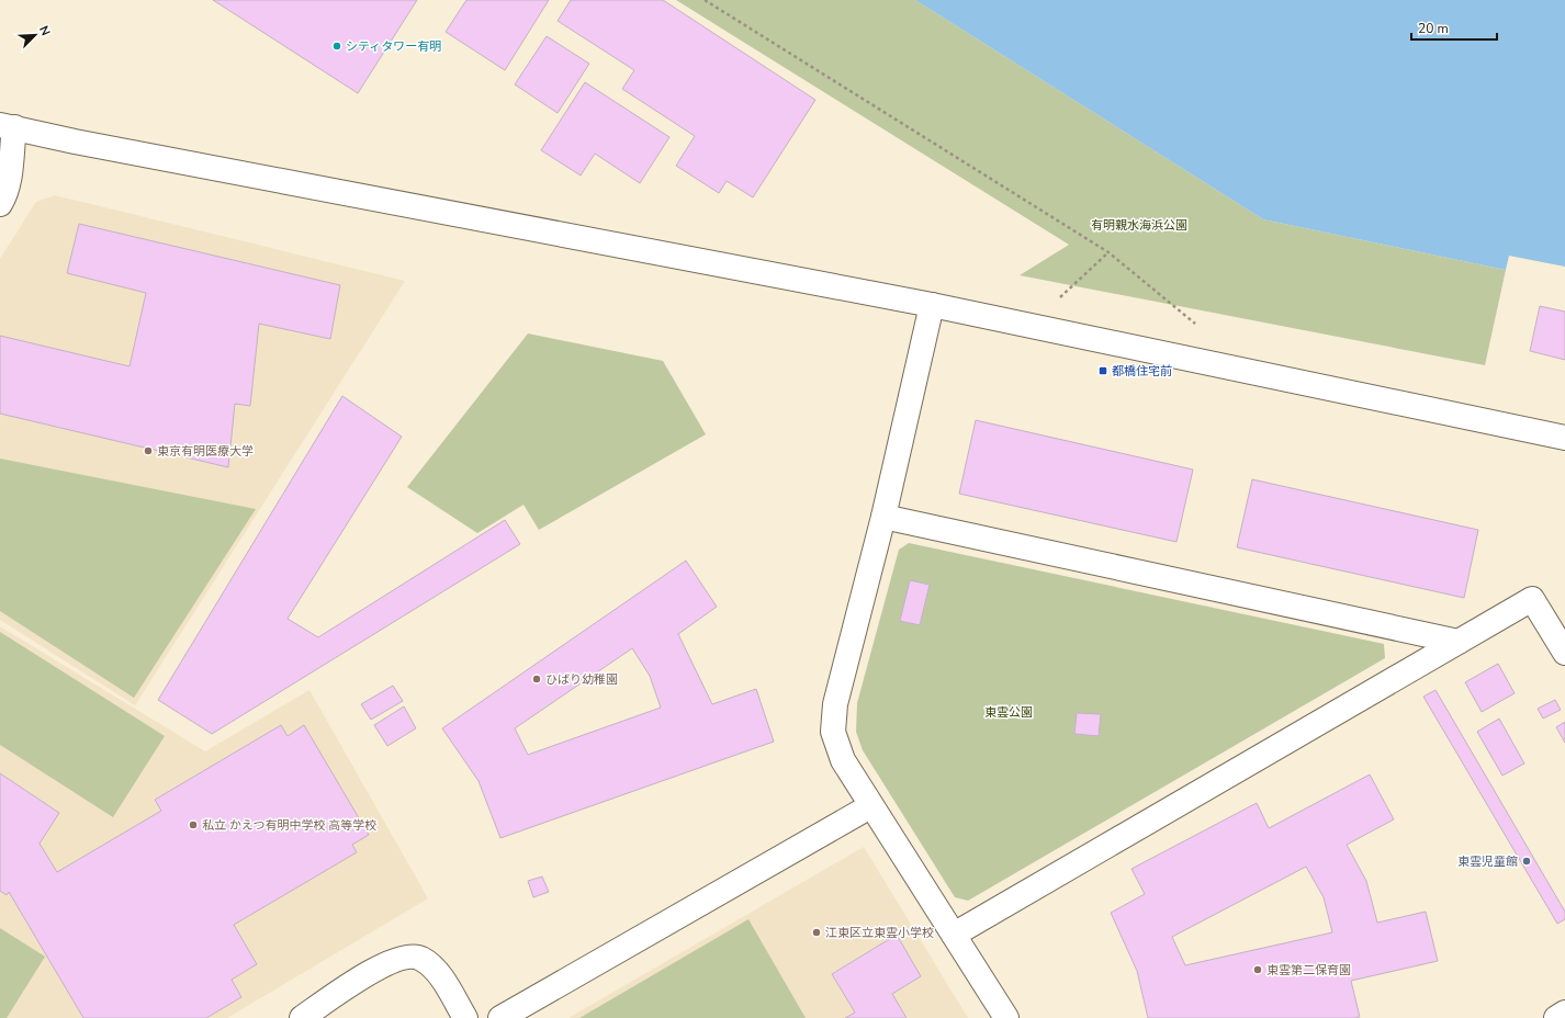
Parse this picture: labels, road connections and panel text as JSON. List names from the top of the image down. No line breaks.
{"parks":["有明親水海浜公園","東雲公園"],"places":{"other":["シティタワー有明","東京有明医療大学","ひばり幼稚園","私立 かえつ有明中学校 高等学校","東雲児童館","江東区立東雲小学校","東雲第二保育園"],"transit":["都橋住宅前"]},"scale_bar":"20 m","north":"top right"}
